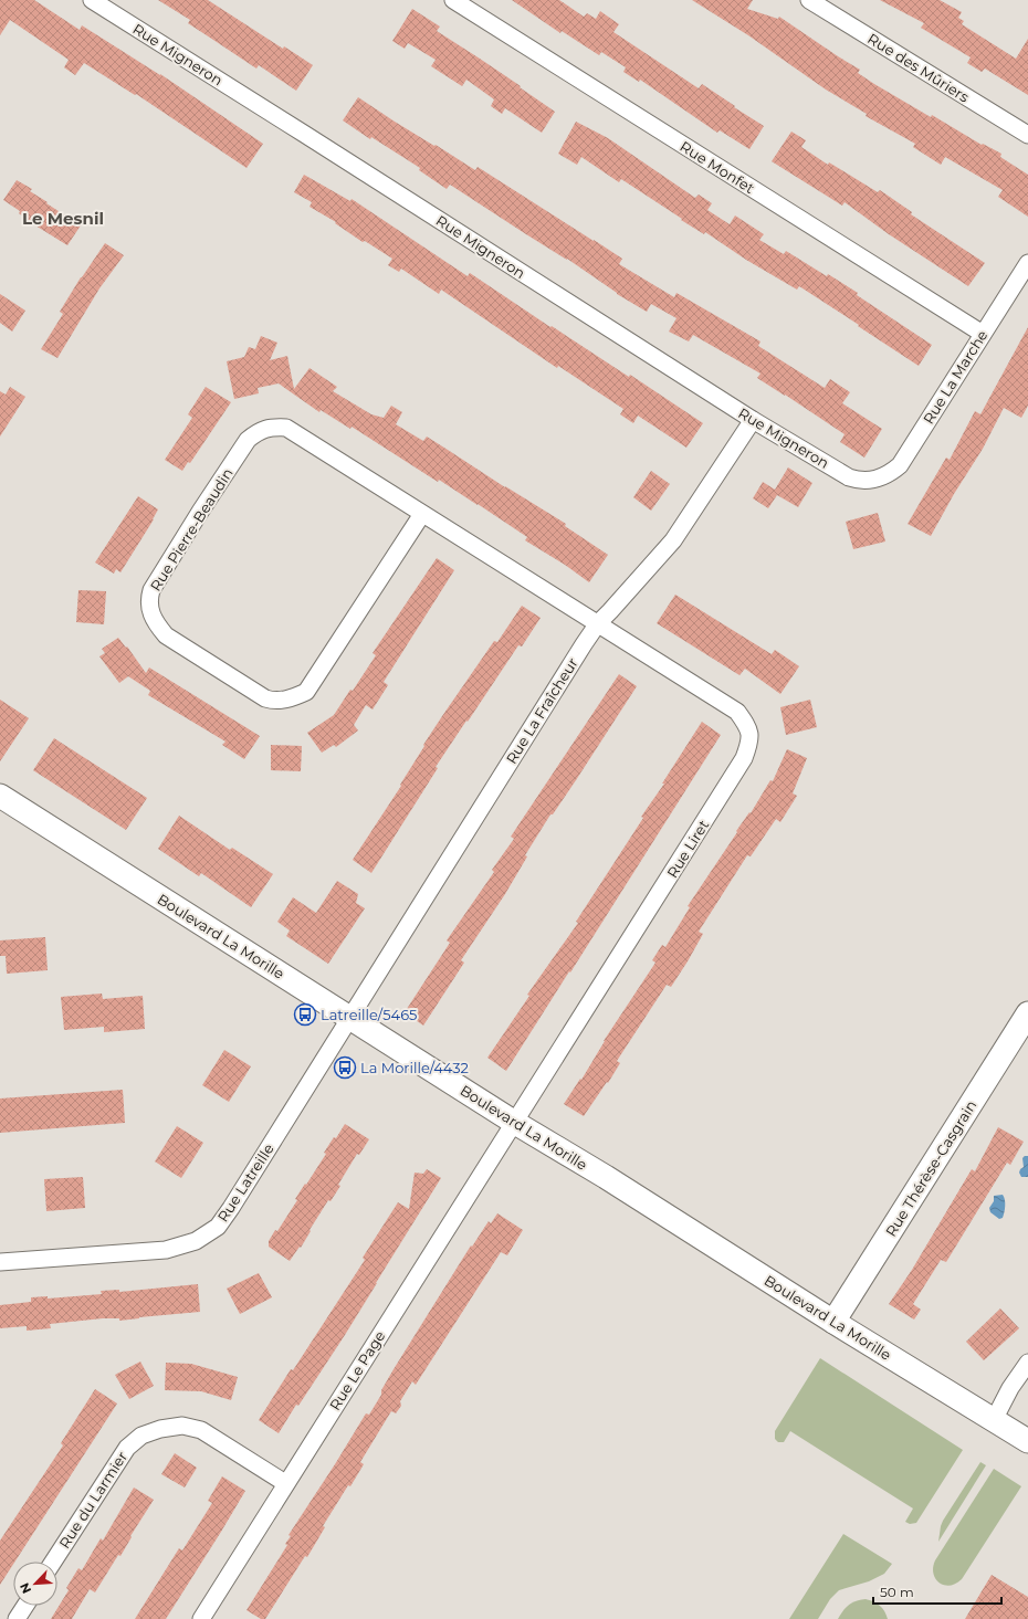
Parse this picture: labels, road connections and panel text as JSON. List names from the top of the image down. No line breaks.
{"streets":{"street":["Rue Migneron","Rue des Mûriers","Rue Monfet","Rue La Marche","Rue Pierre-Beaudin","Rue La Fraîcheur","Rue Liret","Boulevard La Morille","Rue Thérèse-Casgrain","Rue Latreille","Rue Le Page","Rue du Larmier"]},"crossings":[["Rue Migneron","Rue La Marche"],["Rue Migneron","Rue La Fraîcheur"],["Rue Monfet","Rue La Marche"],["Rue Pierre-Beaudin","Rue La Fraîcheur"],["Rue Pierre-Beaudin","Rue Liret"],["Rue La Fraîcheur","Rue Liret"],["Rue La Fraîcheur","Boulevard La Morille"],["Rue La Fraîcheur","Rue Latreille"],["Rue Liret","Boulevard La Morille"],["Rue Liret","Rue Le Page"],["Boulevard La Morille","Rue Thérèse-Casgrain"],["Boulevard La Morille","Rue Latreille"],["Boulevard La Morille","Rue Le Page"],["Rue Le Page","Rue du Larmier"]],"districts":["Le Mesnil"],"places":{"bus stop":["Latreille/5465","La Morille/4432"]},"scale_bar":"50 m","north":"bottom left"}
